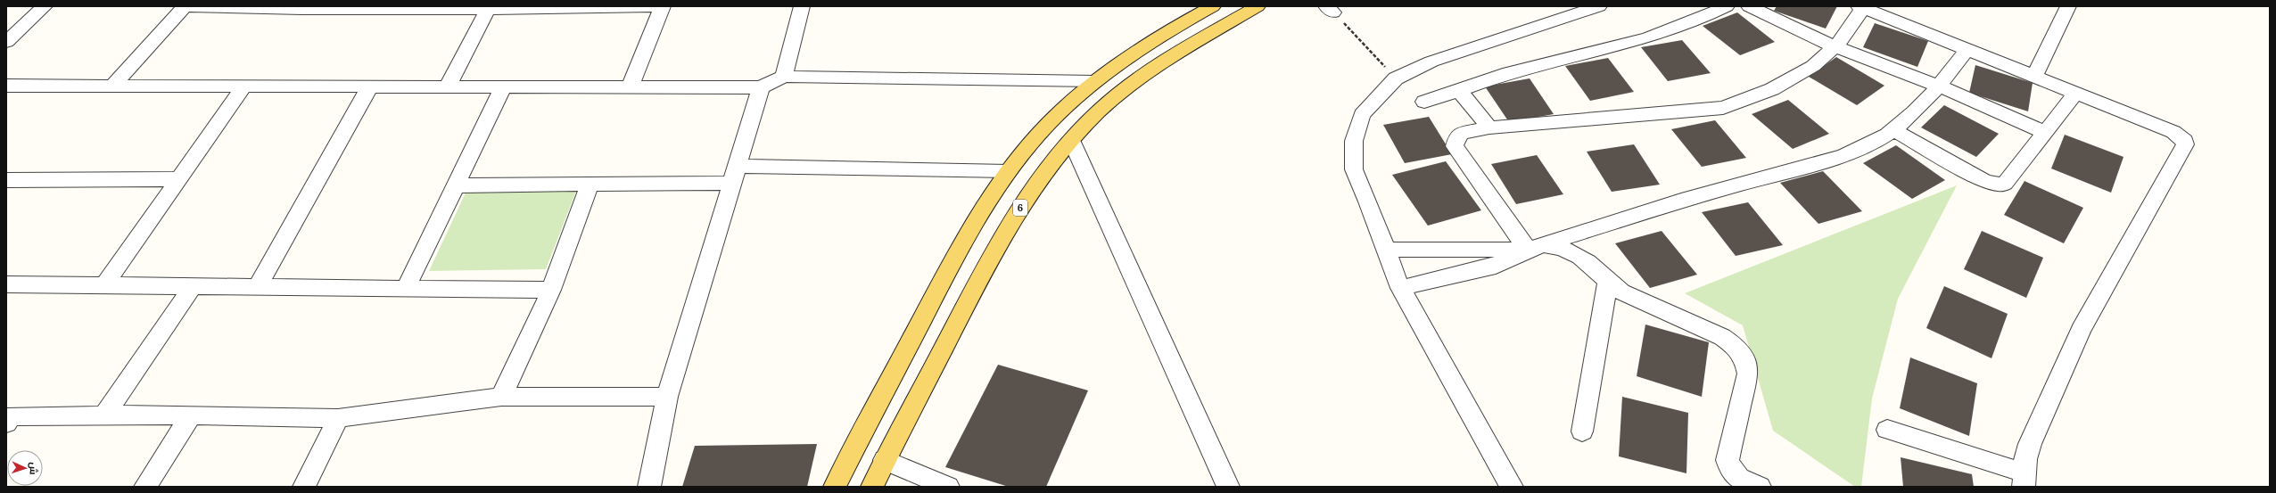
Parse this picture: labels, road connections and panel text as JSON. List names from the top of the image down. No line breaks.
{"streets":{"main road":["6"]},"north":"right"}
